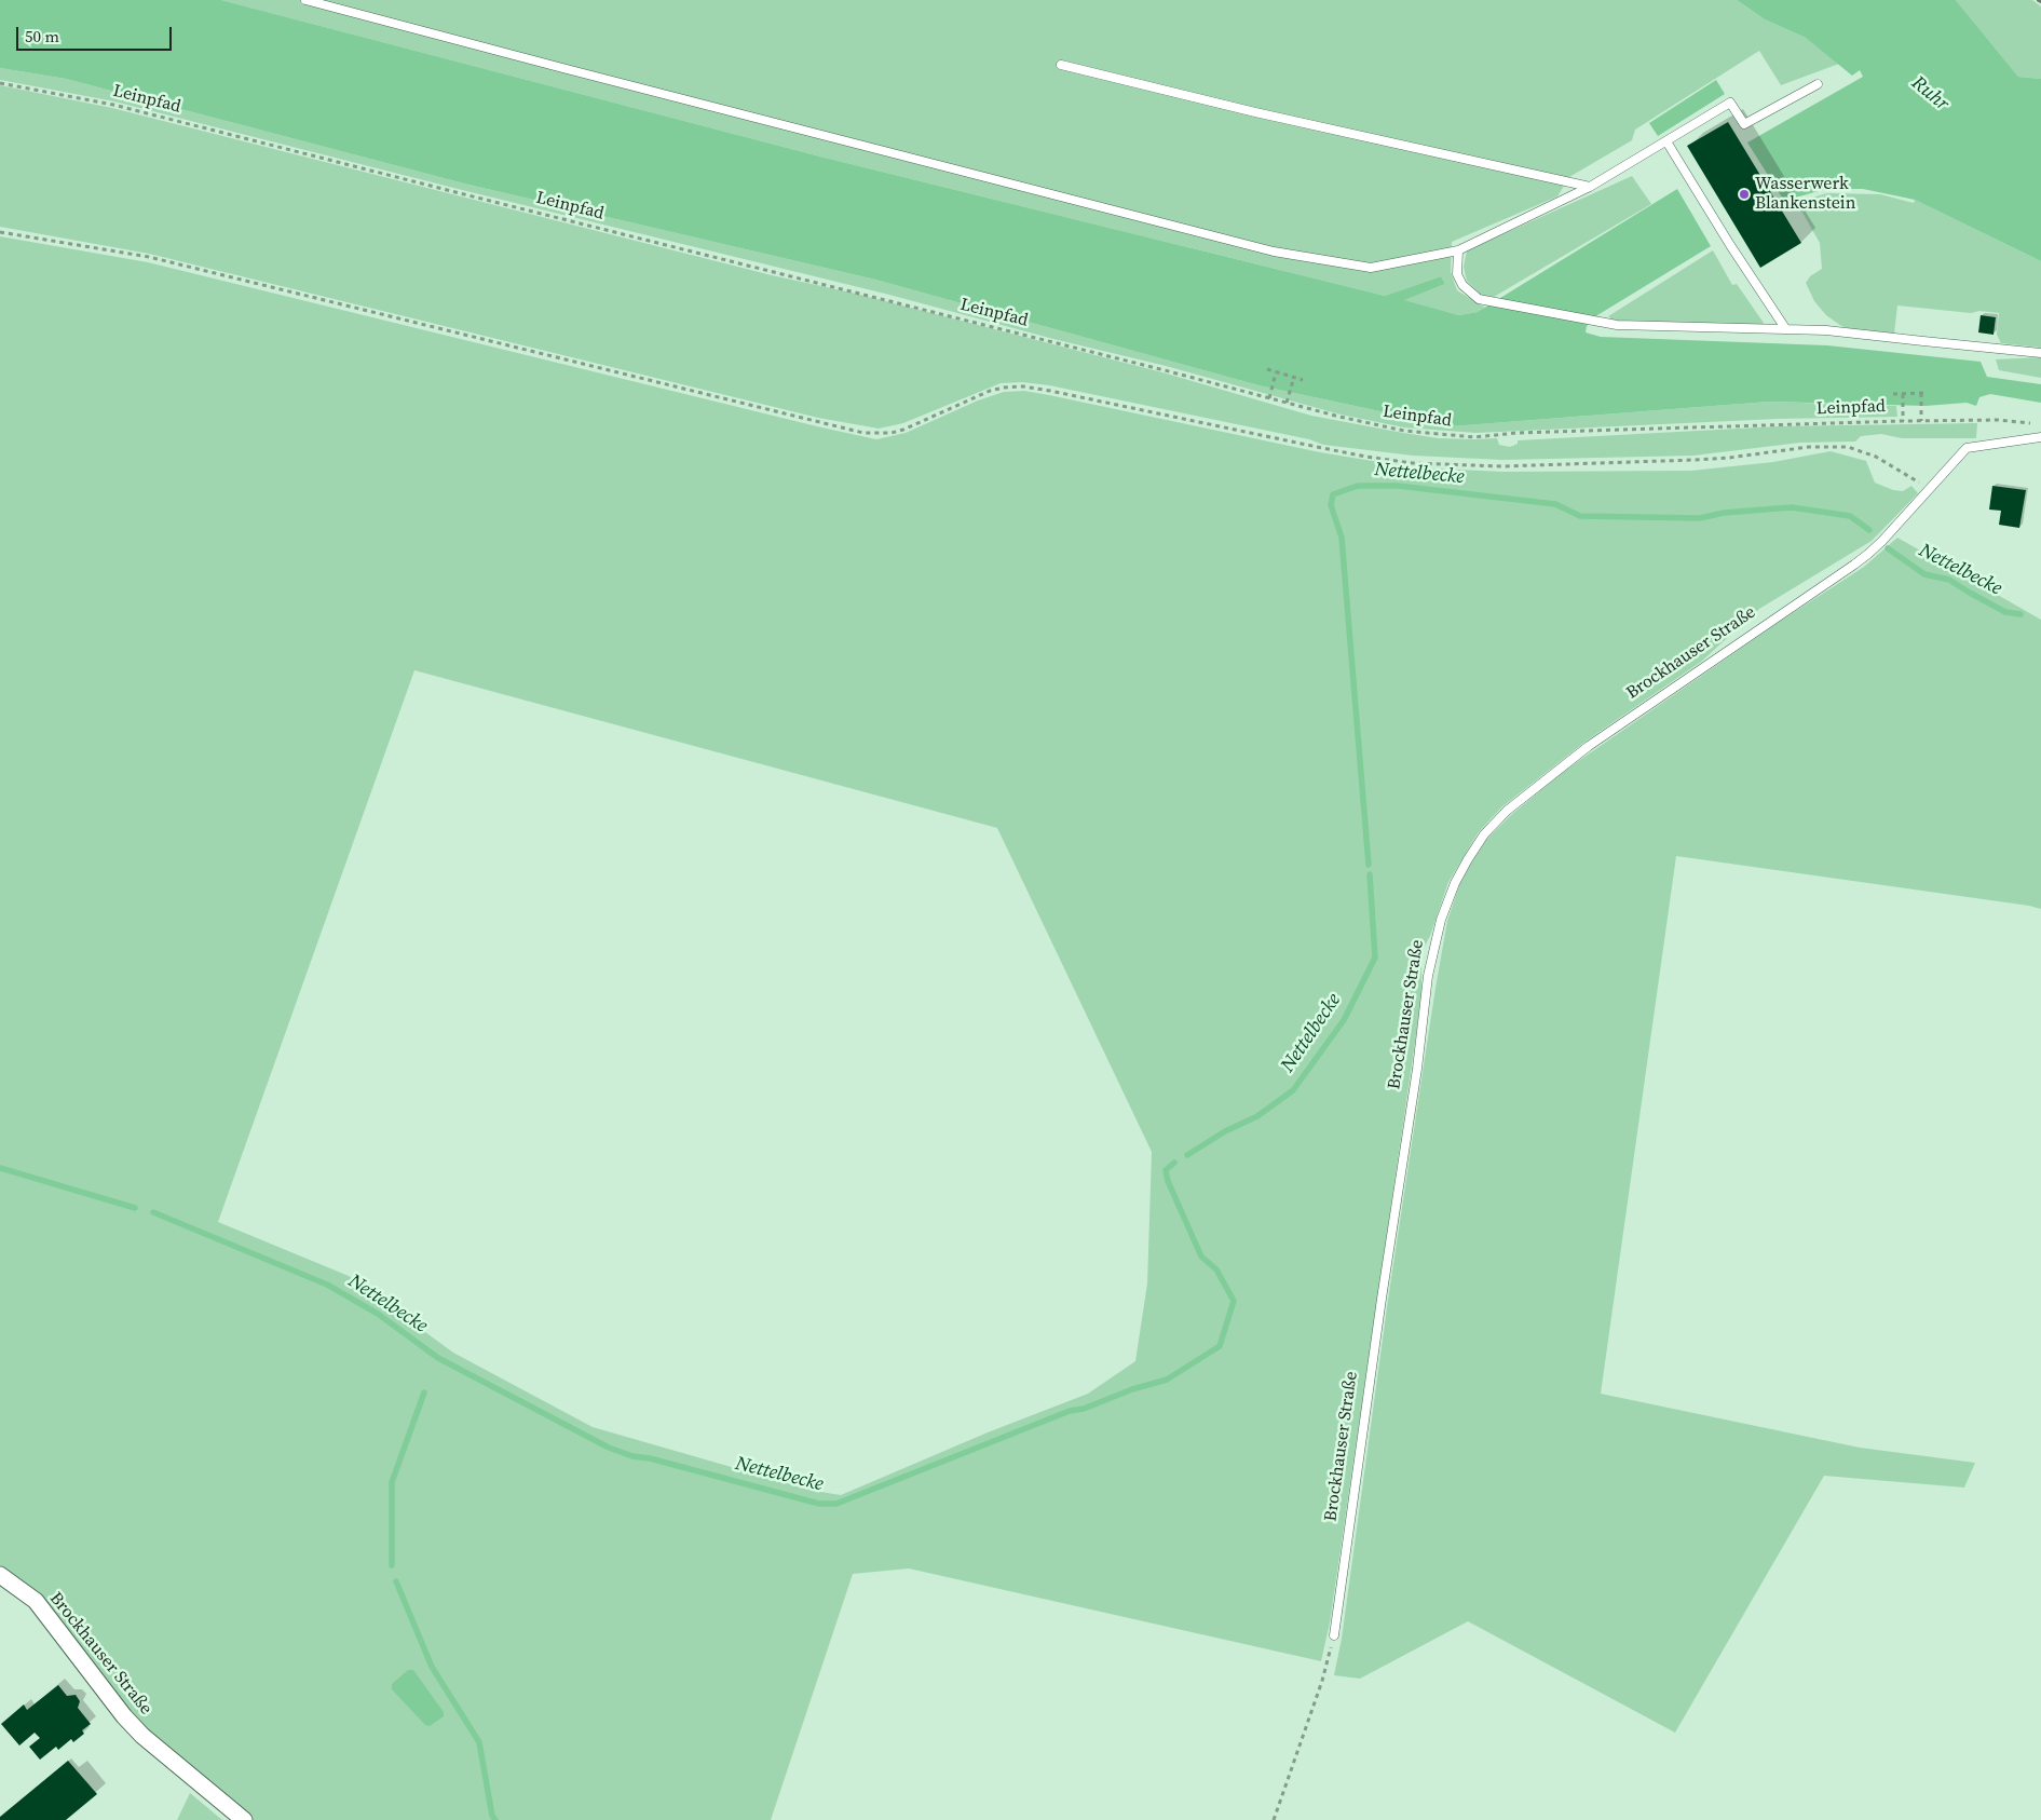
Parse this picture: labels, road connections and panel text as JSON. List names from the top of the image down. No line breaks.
{"streets":{"street":["Brockhauser Straße"],"path":["Leinpfad"]},"water":["Ruhr","Nettelbecke"],"places":["Wasserwerk Blankenstein"],"scale_bar":"50 m"}
